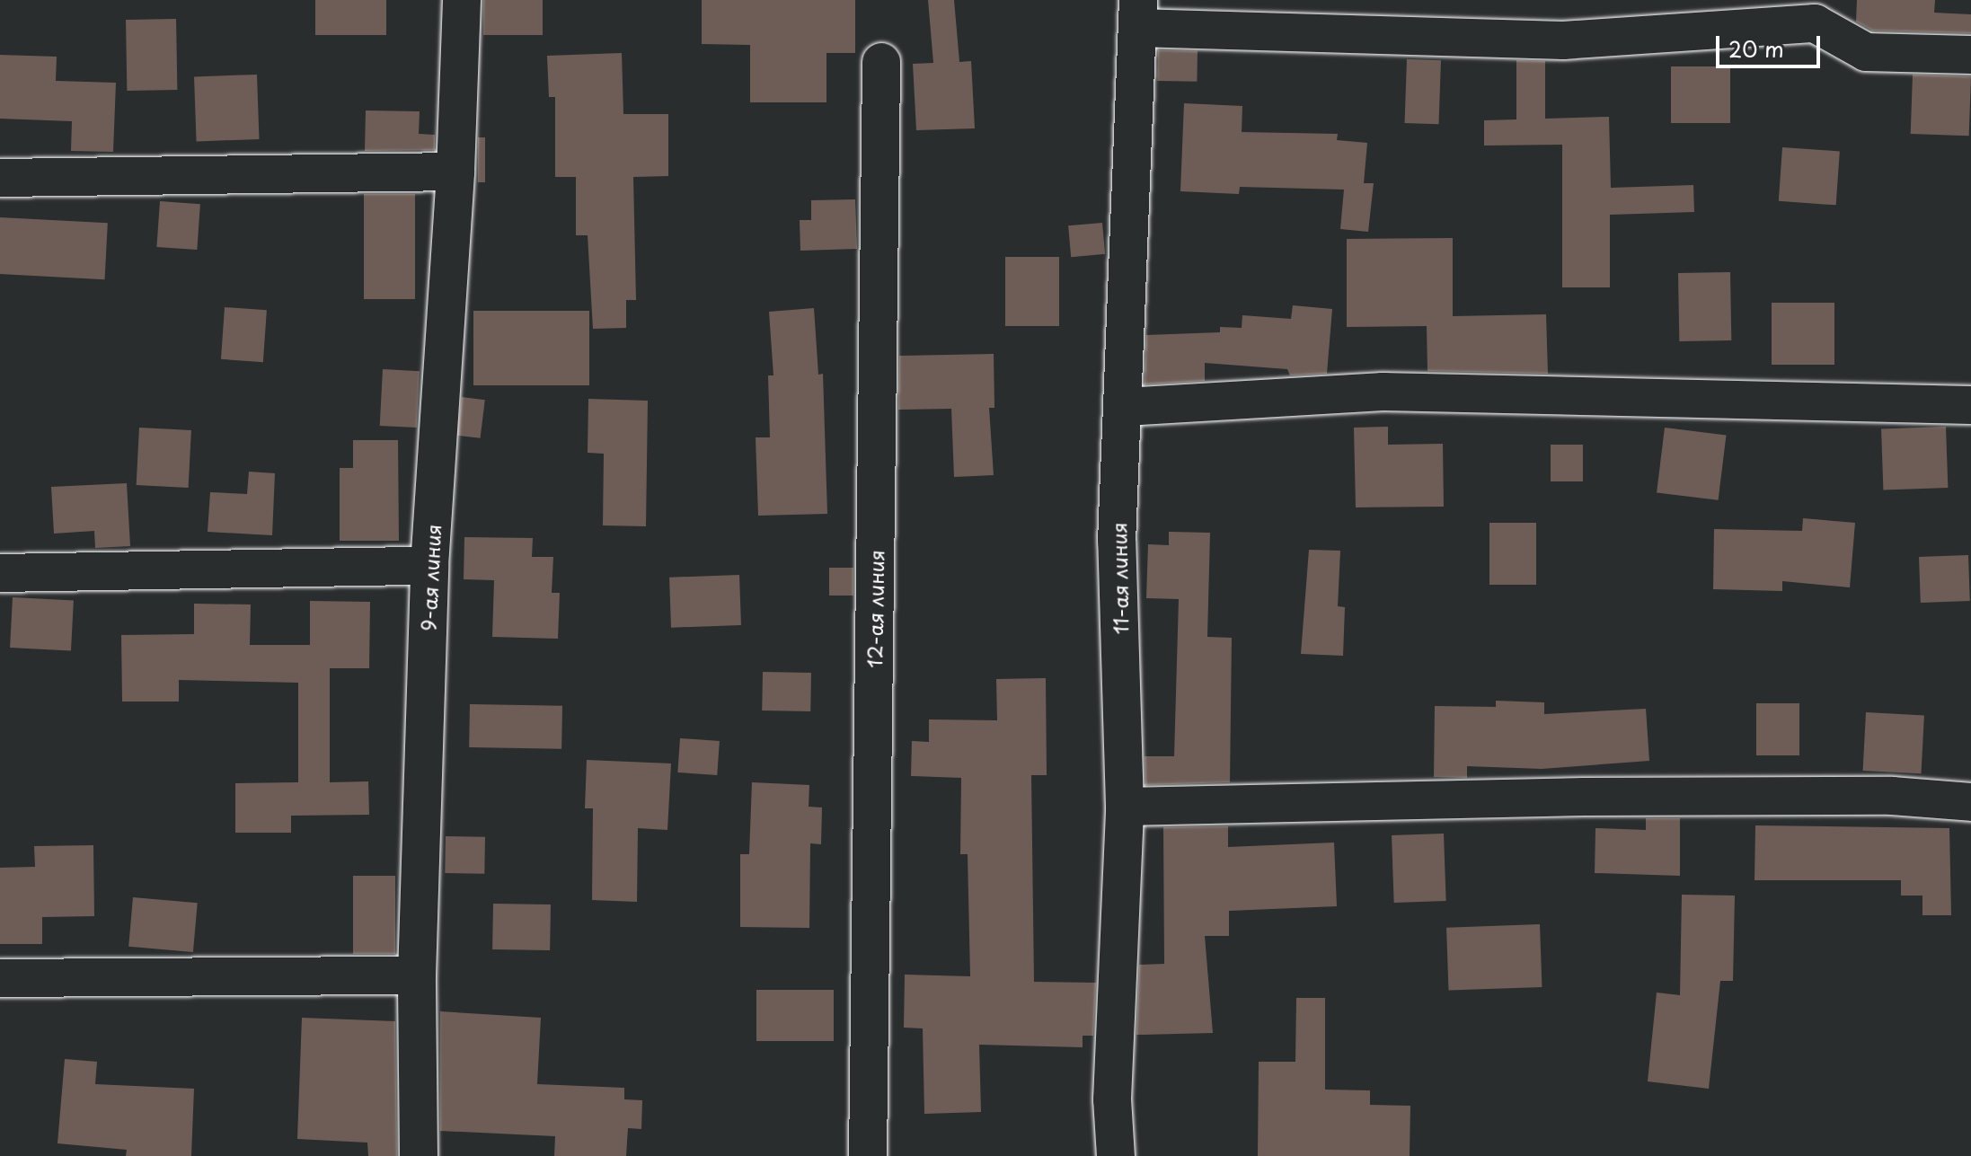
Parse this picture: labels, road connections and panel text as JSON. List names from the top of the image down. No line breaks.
{"streets":{"street":["9-ая линия","11-ая линия","12-ая линия"]},"scale_bar":"20 m"}
